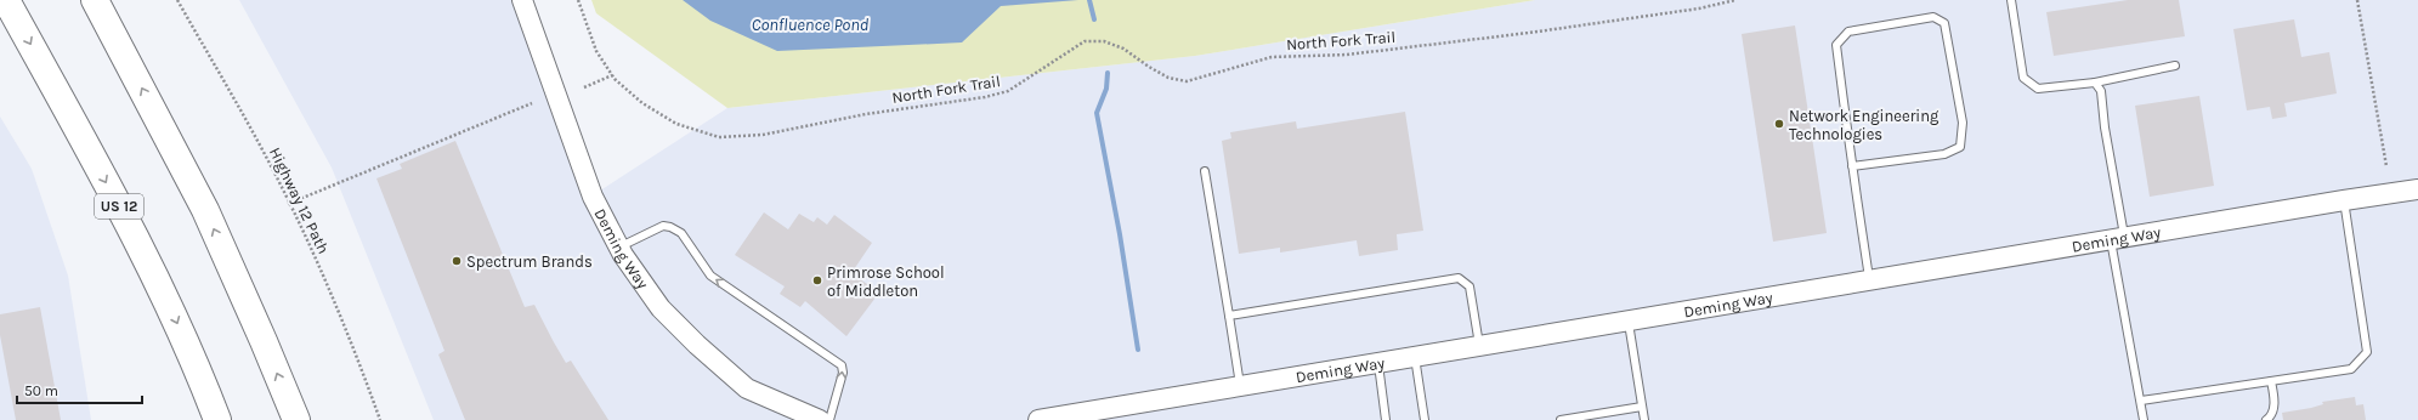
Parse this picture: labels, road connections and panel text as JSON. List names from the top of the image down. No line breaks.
{"streets":{"highway":["US 12"],"street":["Deming Way"],"path":["North Fork Trail","Highway 12 Path"]},"water":["Confluence Pond"],"places":["Network Engineering Technologies","Spectrum Brands","Primrose School of Middleton"],"scale_bar":"50 m"}
